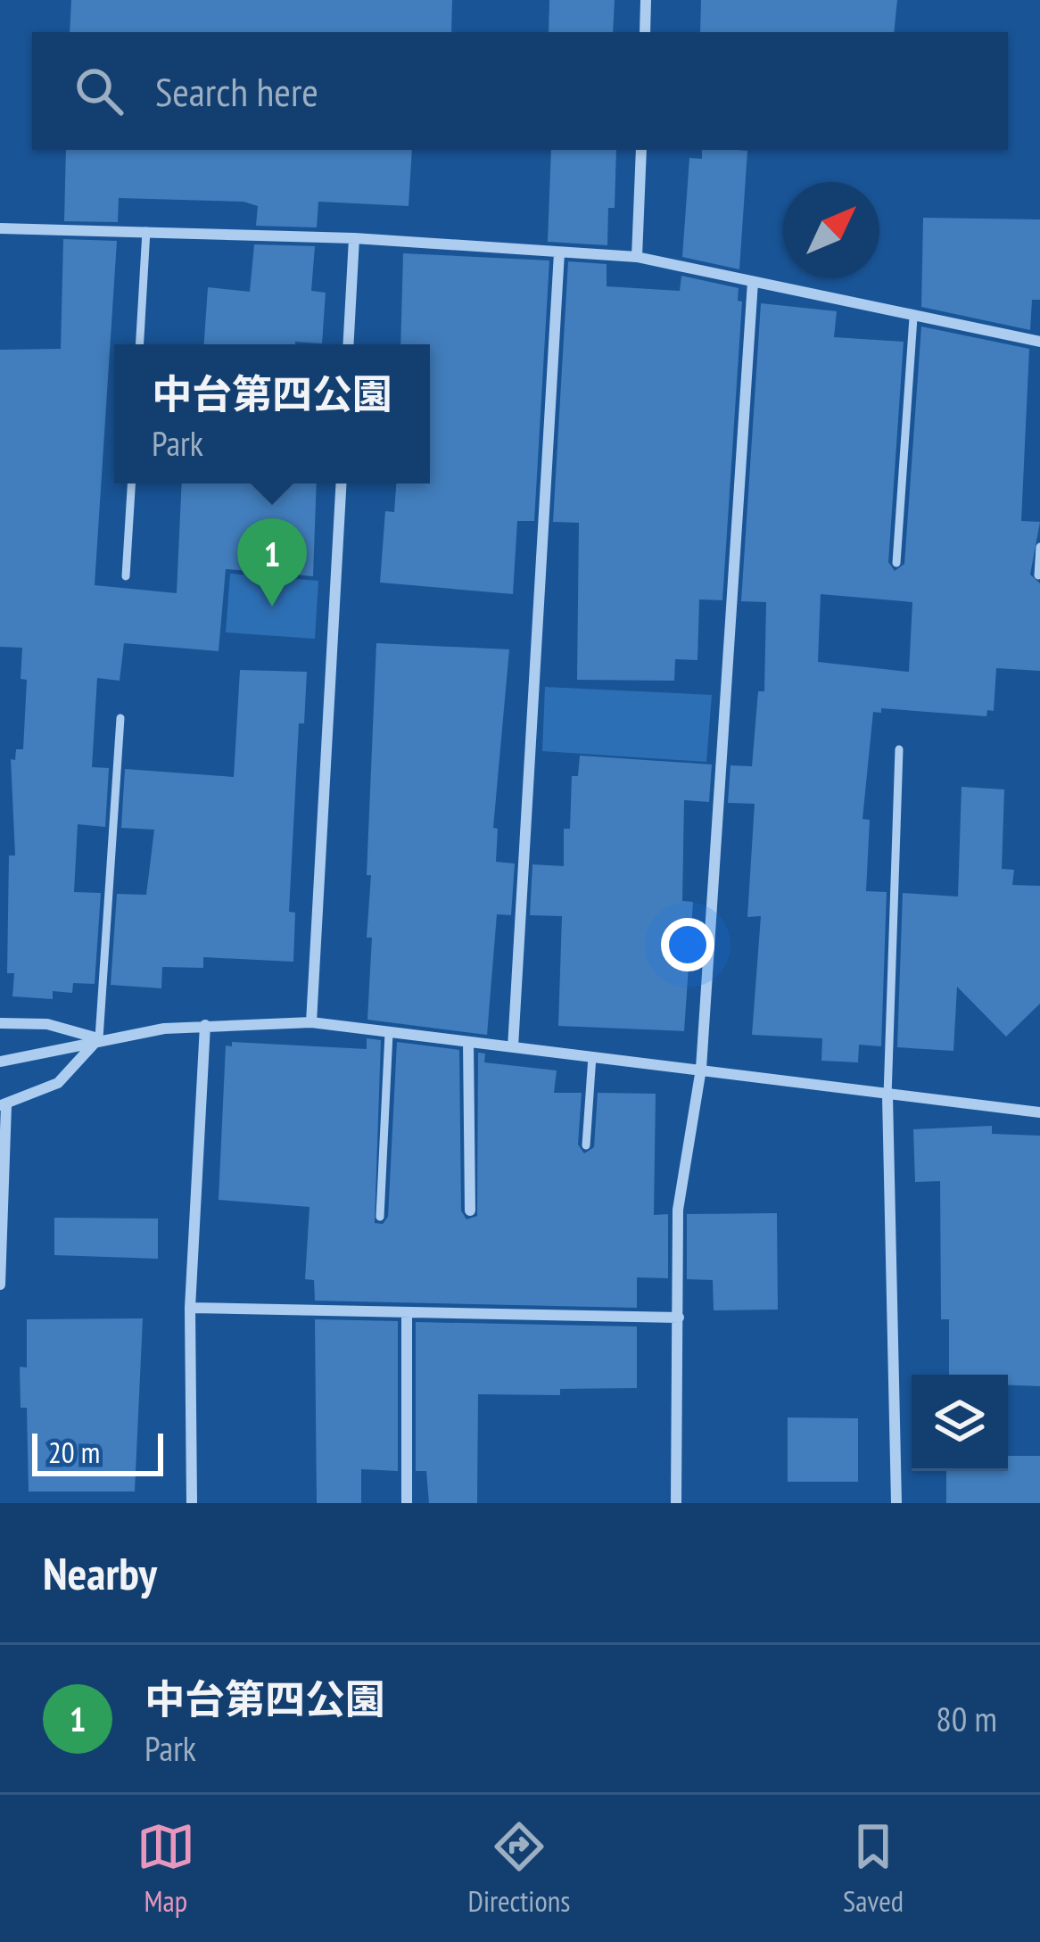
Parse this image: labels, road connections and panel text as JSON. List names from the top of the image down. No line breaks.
{"scale_bar":"20 m","north":"top right","page":{"search":"Search here","popup":["中台第四公園","Park"],"pins":"1","scale":"20 m","heading":"Nearby","list":[{"mark":"1","name":"中台第四公園","note":"Park","value":"80 m"}],"nav":["Map","Directions","Saved"]}}
